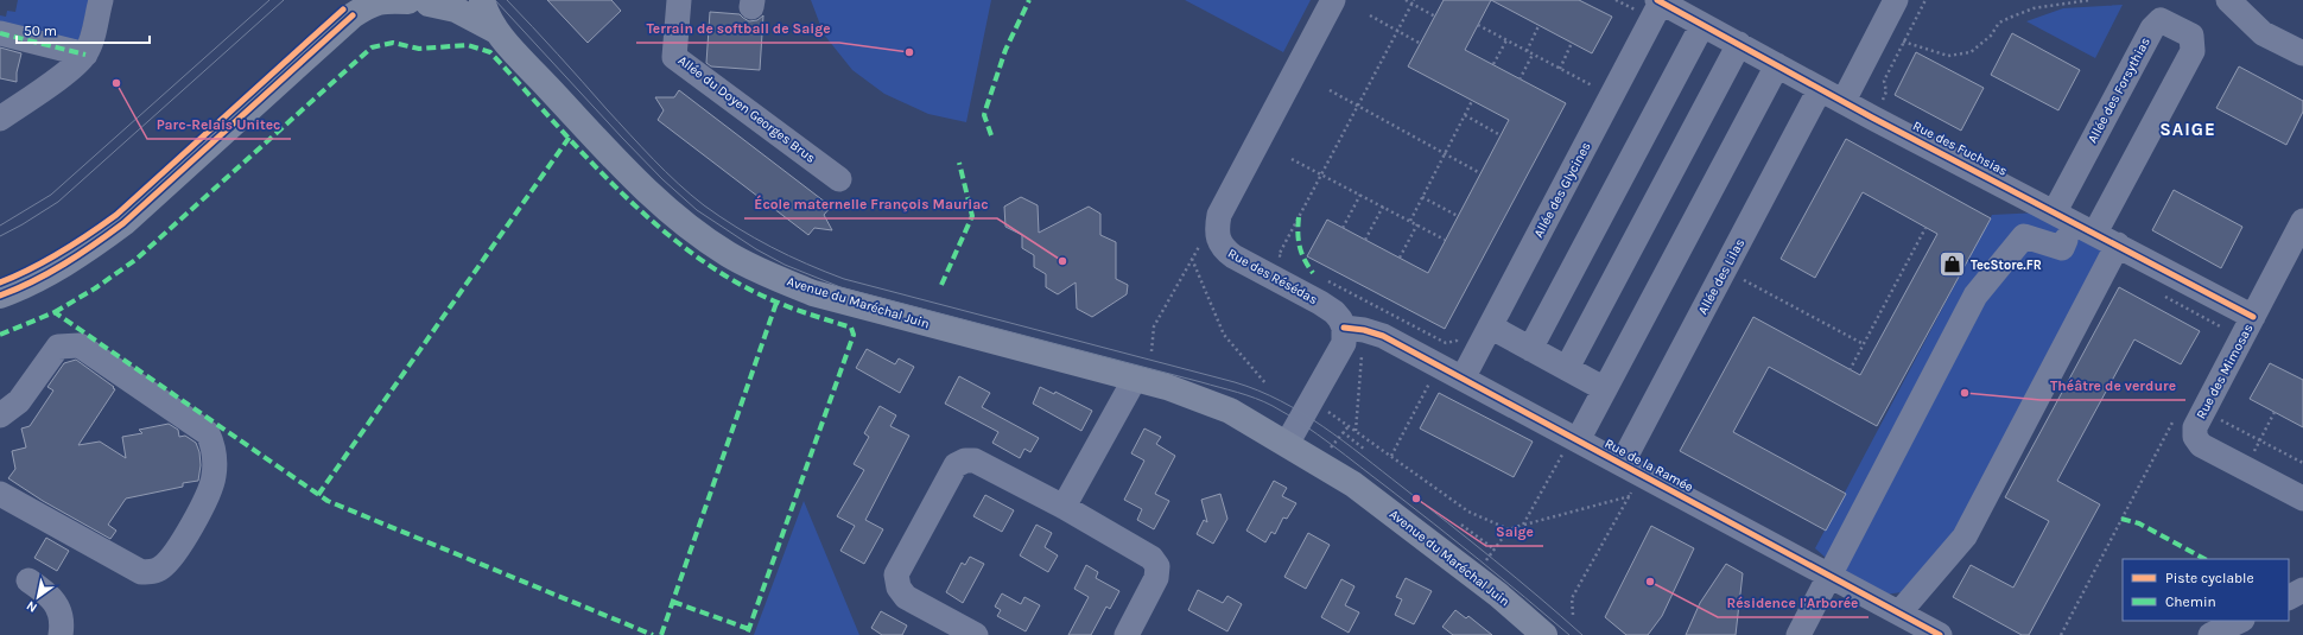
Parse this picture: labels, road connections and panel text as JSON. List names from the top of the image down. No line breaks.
{"streets":{"main road":["Avenue du Maréchal Juin"],"street":["Allée des Forsythias","Allée du Doyen Georges Brus","Rue des Fuchsias","Allée des Glycines","Rue des Résédas","Allée des Lilas","Rue des Mimosas","Rue de la Ramée"]},"crossings":[["Allée des Forsythias","Rue des Fuchsias"],["Rue des Fuchsias","Allée des Glycines"],["Rue des Fuchsias","Allée des Lilas"],["Rue des Fuchsias","Rue des Mimosas"],["Allée des Glycines","Rue de la Ramée"],["Rue des Résédas","Rue de la Ramée"],["Allée des Lilas","Rue de la Ramée"]],"districts":["SAIGE"],"places":{"other":["Terrain de softball de Saige","Parc-Relais Unitec","École maternelle François Mauriac","Théâtre de verdure","Saige","Résidence l'Arborée"],"shop":["TecStore.FR"]},"legend":["Piste cyclable","Chemin"],"scale_bar":"50 m","north":"bottom left"}
